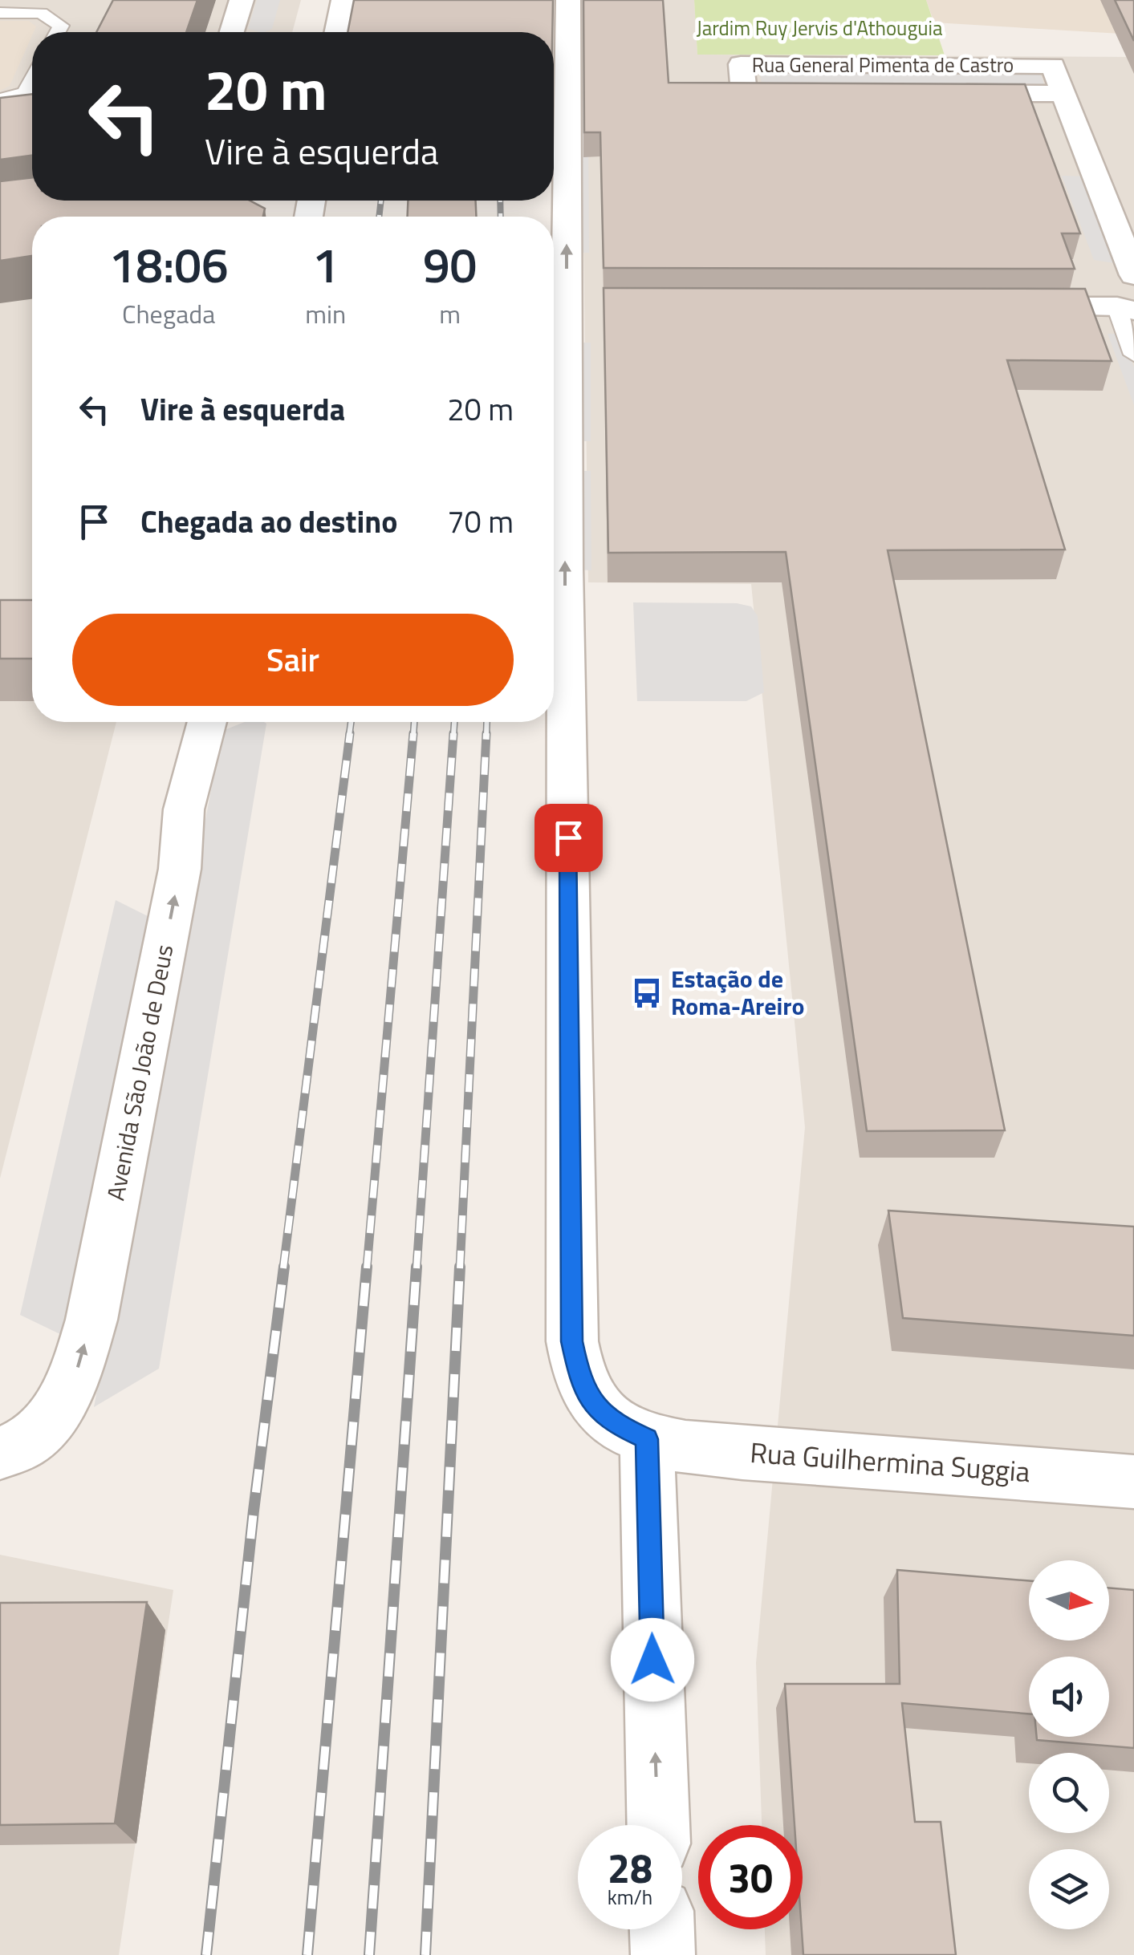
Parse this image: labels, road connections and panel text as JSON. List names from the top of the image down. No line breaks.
{"streets":{"street":["Rua General Pimenta de Castro","Avenida São João de Deus","Rua Guilhermina Suggia"]},"one_way":["Avenida São João de Deus","Rua Guilhermina Suggia"],"parks":["Jardim Ruy Jervis d'Athouguia"],"places":{"bus stop":["Estação de Roma-Areiro"]},"north":"right","page":{"turn":["20 m","Vire à esquerda"],"eta":["18:06","Chegada","1","min","90","m"],"list":[{"name":"Vire à esquerda","value":"20 m"},{"name":"Chegada ao destino","value":"70 m"}],"buttons":"Sair","speed":"28 km/h","limit":"30"}}
